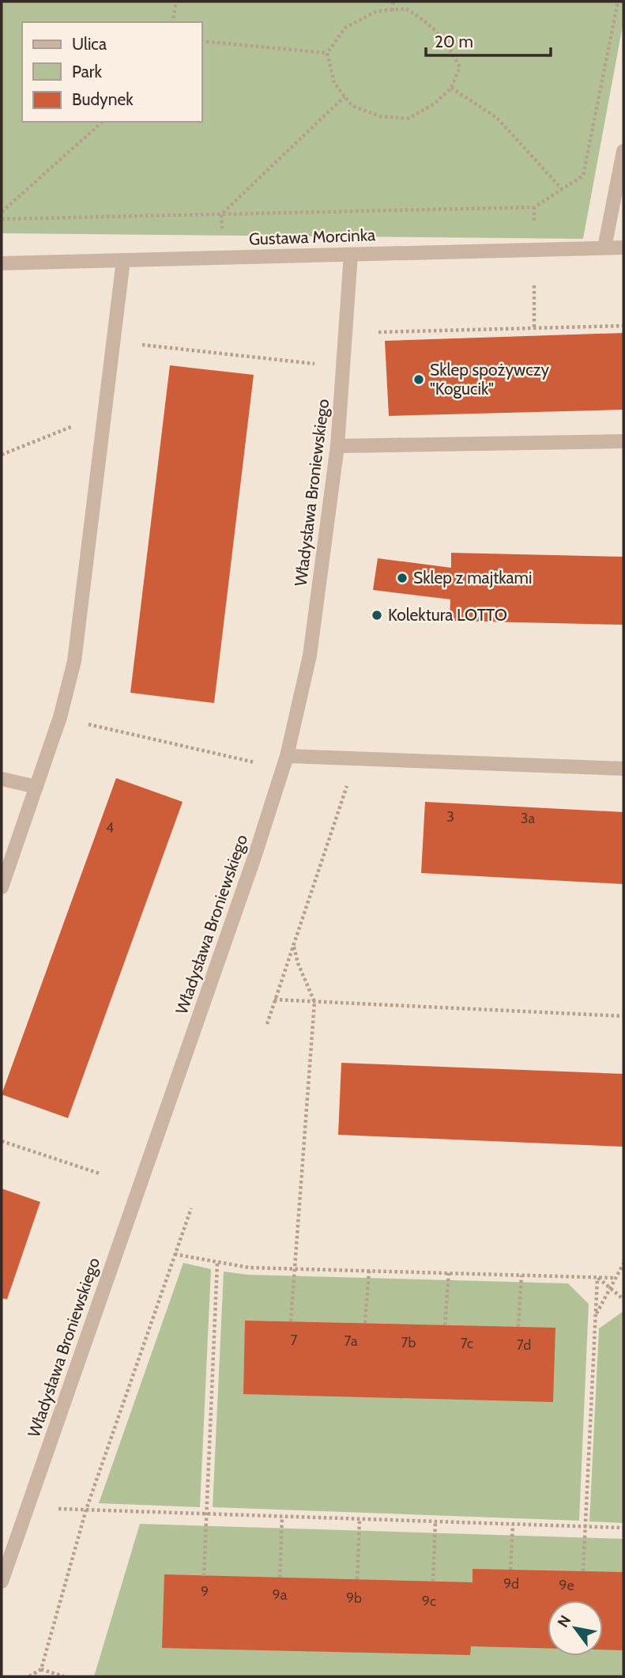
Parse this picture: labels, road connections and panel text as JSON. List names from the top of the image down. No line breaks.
{"streets":{"street":["Gustawa Morcinka","Władysława Broniewskiego"]},"crossings":[["Gustawa Morcinka","Władysława Broniewskiego"]],"places":["Sklep spożywczy \"Kogucik\"","Sklep z majtkami","Kolektura LOTTO"],"house_numbers":["3","3a","4","7","7a","7b","7c","7d","9d","9e","9","9a","9b","9c"],"legend":["Ulica","Park","Budynek"],"scale_bar":"20 m","north":"top left"}
